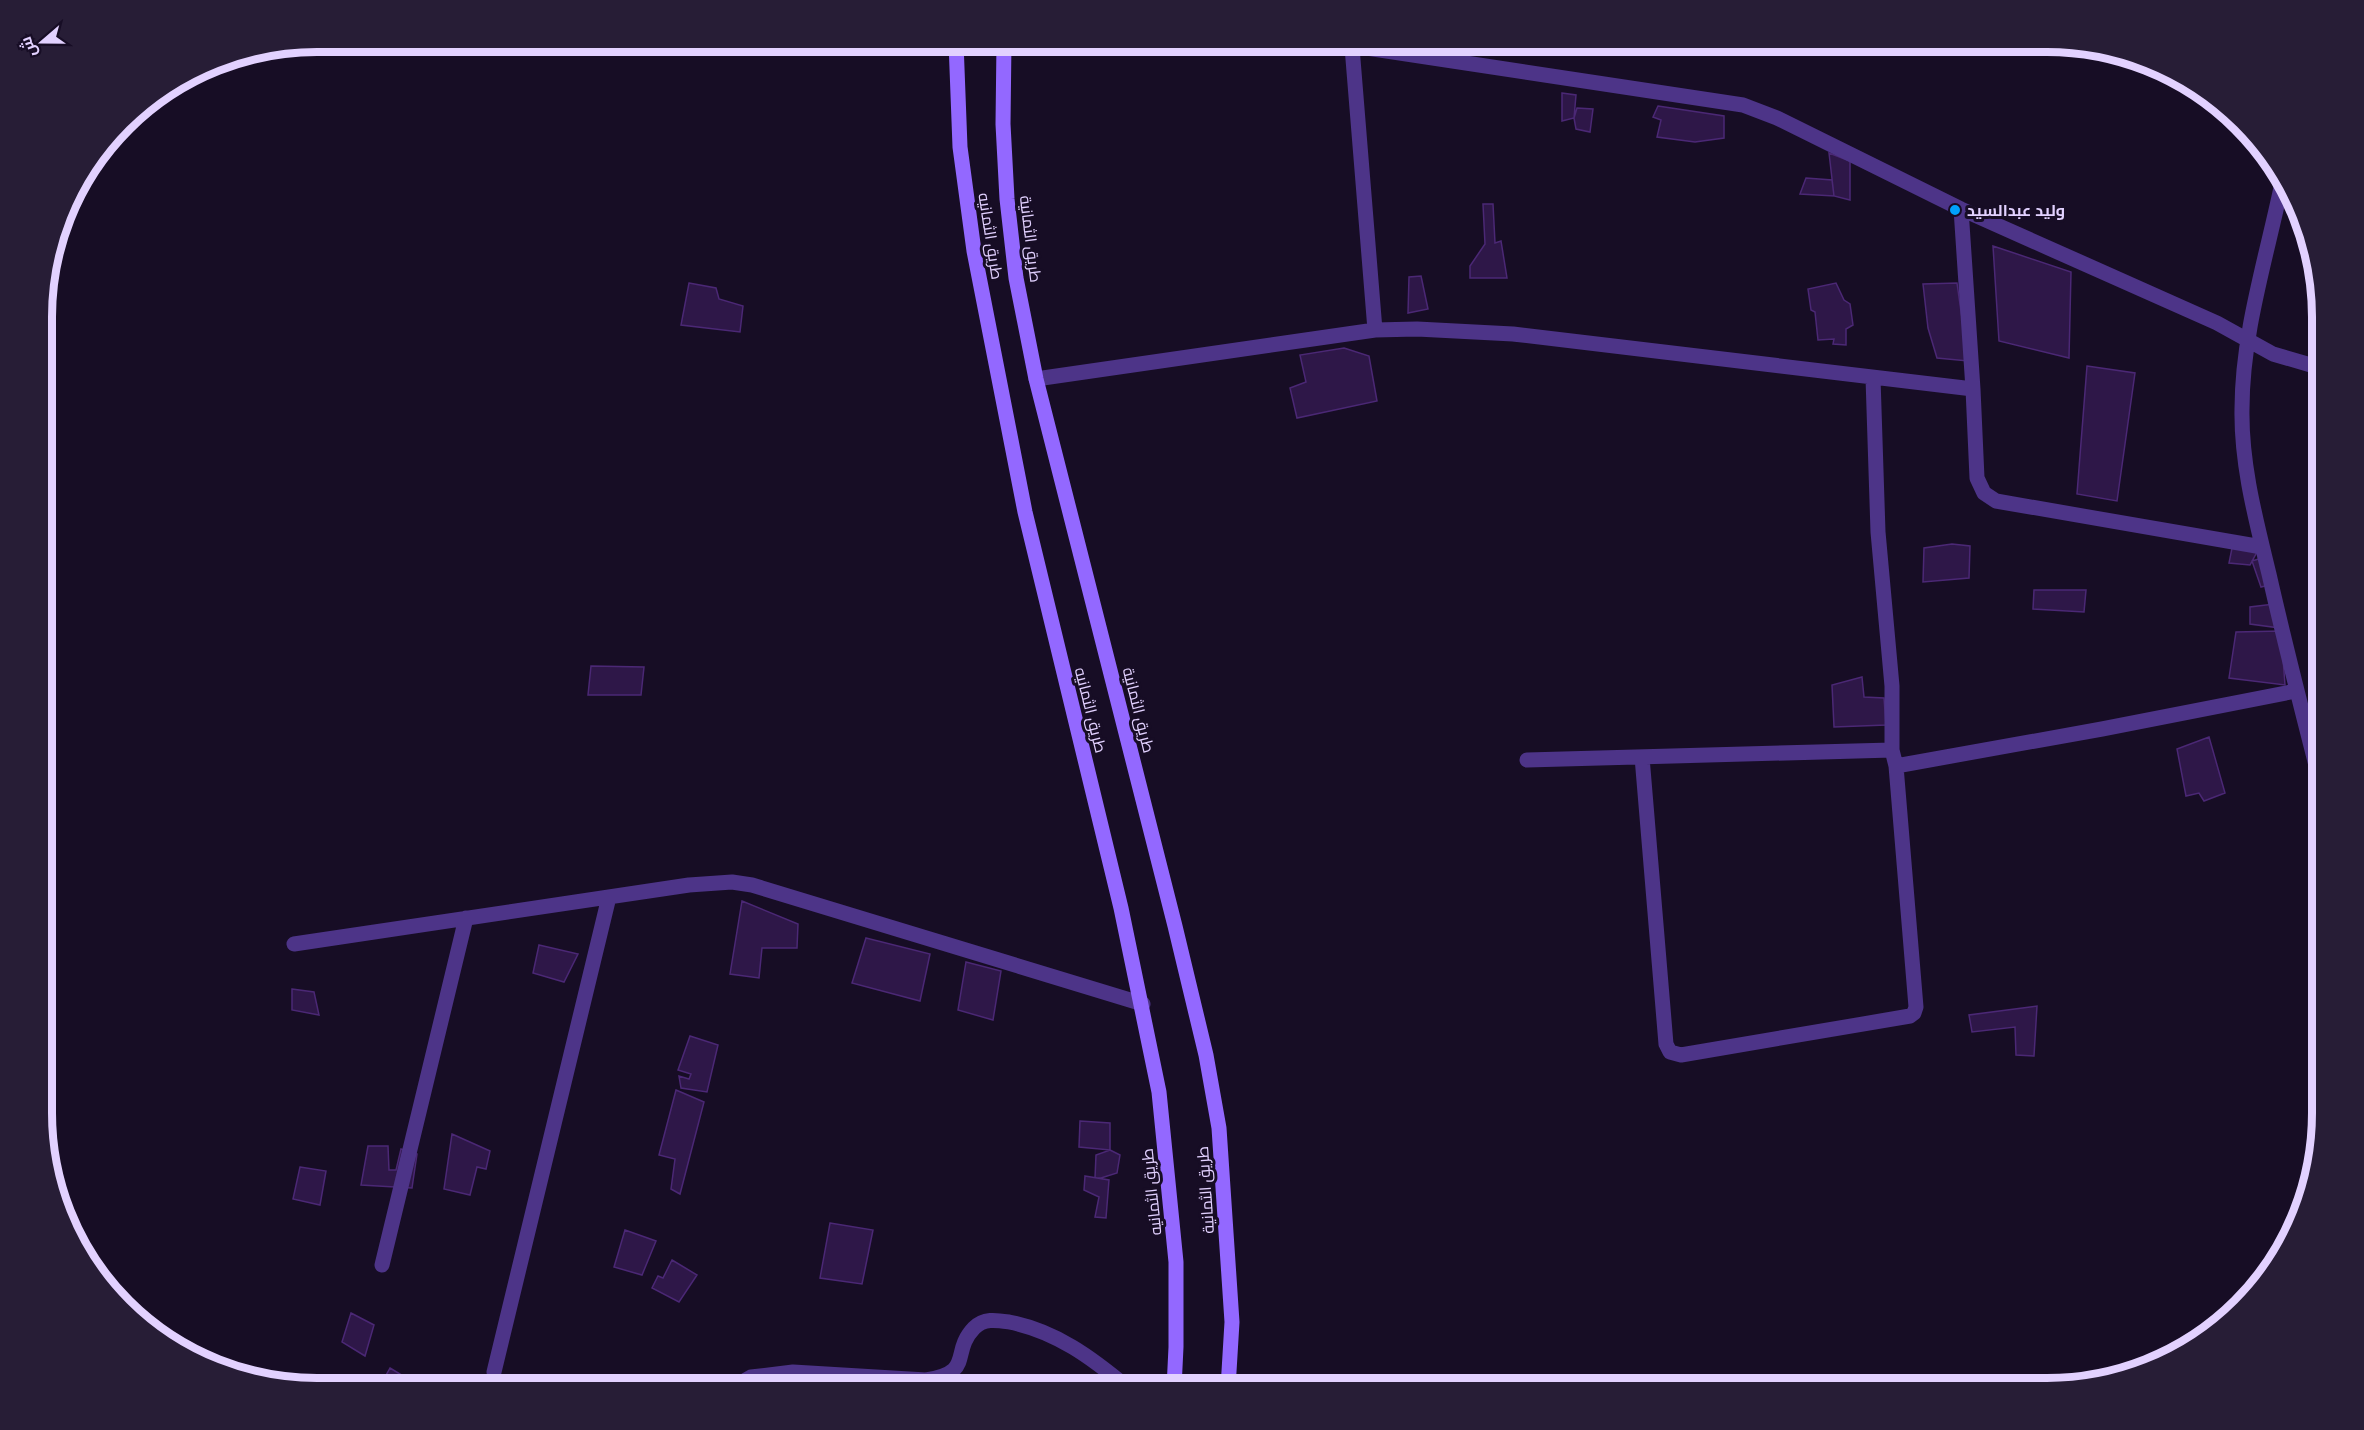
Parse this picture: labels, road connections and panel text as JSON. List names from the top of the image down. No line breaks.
{"streets":{"street":["طريق الثمانيه","طريق الثمانية"]},"places":["وليد عبدالسيد"],"north":"left"}
